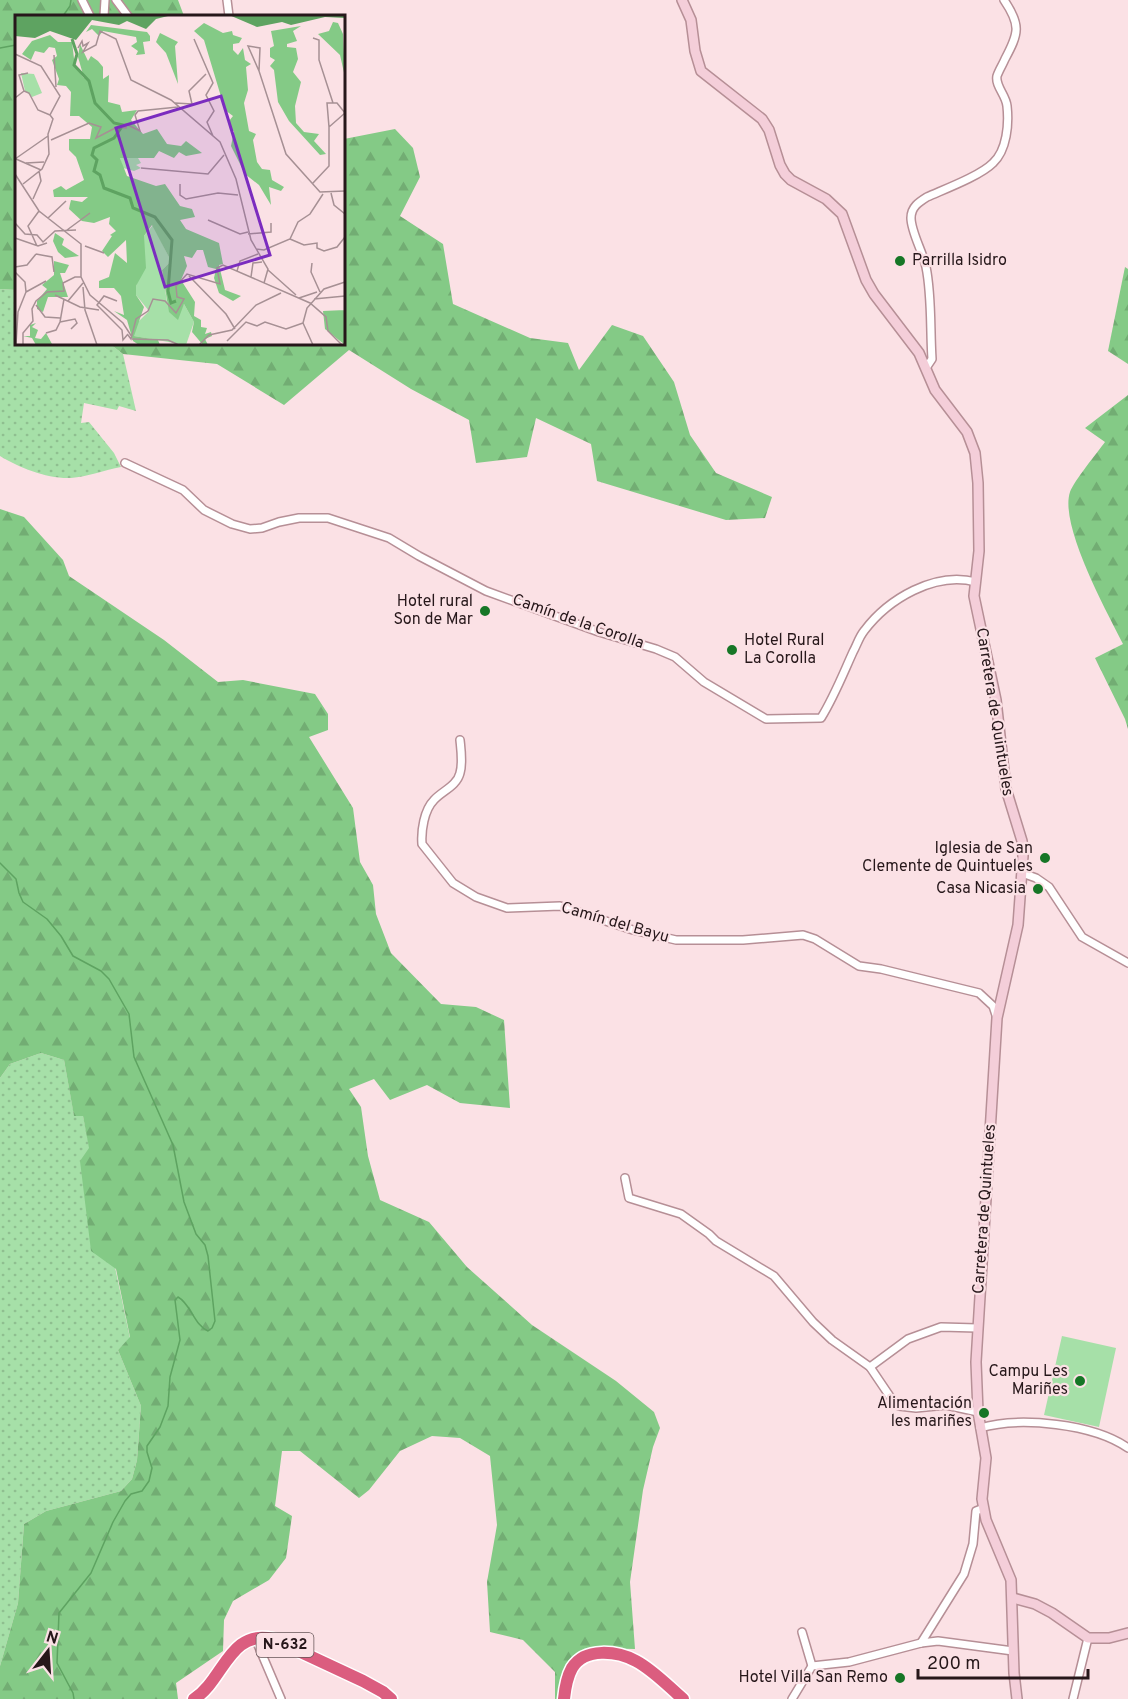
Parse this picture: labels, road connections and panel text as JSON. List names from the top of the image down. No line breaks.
{"streets":{"highway":["N-632"],"street":["Camín de la Corolla","Carretera de Quintueles","Camín del Bayu"]},"crossings":[["Camín de la Corolla","Carretera de Quintueles"],["Carretera de Quintueles","Camín del Bayu"]],"places":["Parrilla Isidro","Hotel rural Son de Mar","Hotel Rural La Corolla","Iglesia de San Clemente de Quintueles","Casa Nicasia","Campu Les Mariñes","Alimentación les mariñes","Hotel Villa San Remo"],"scale_bar":"200 m","north":"top"}
